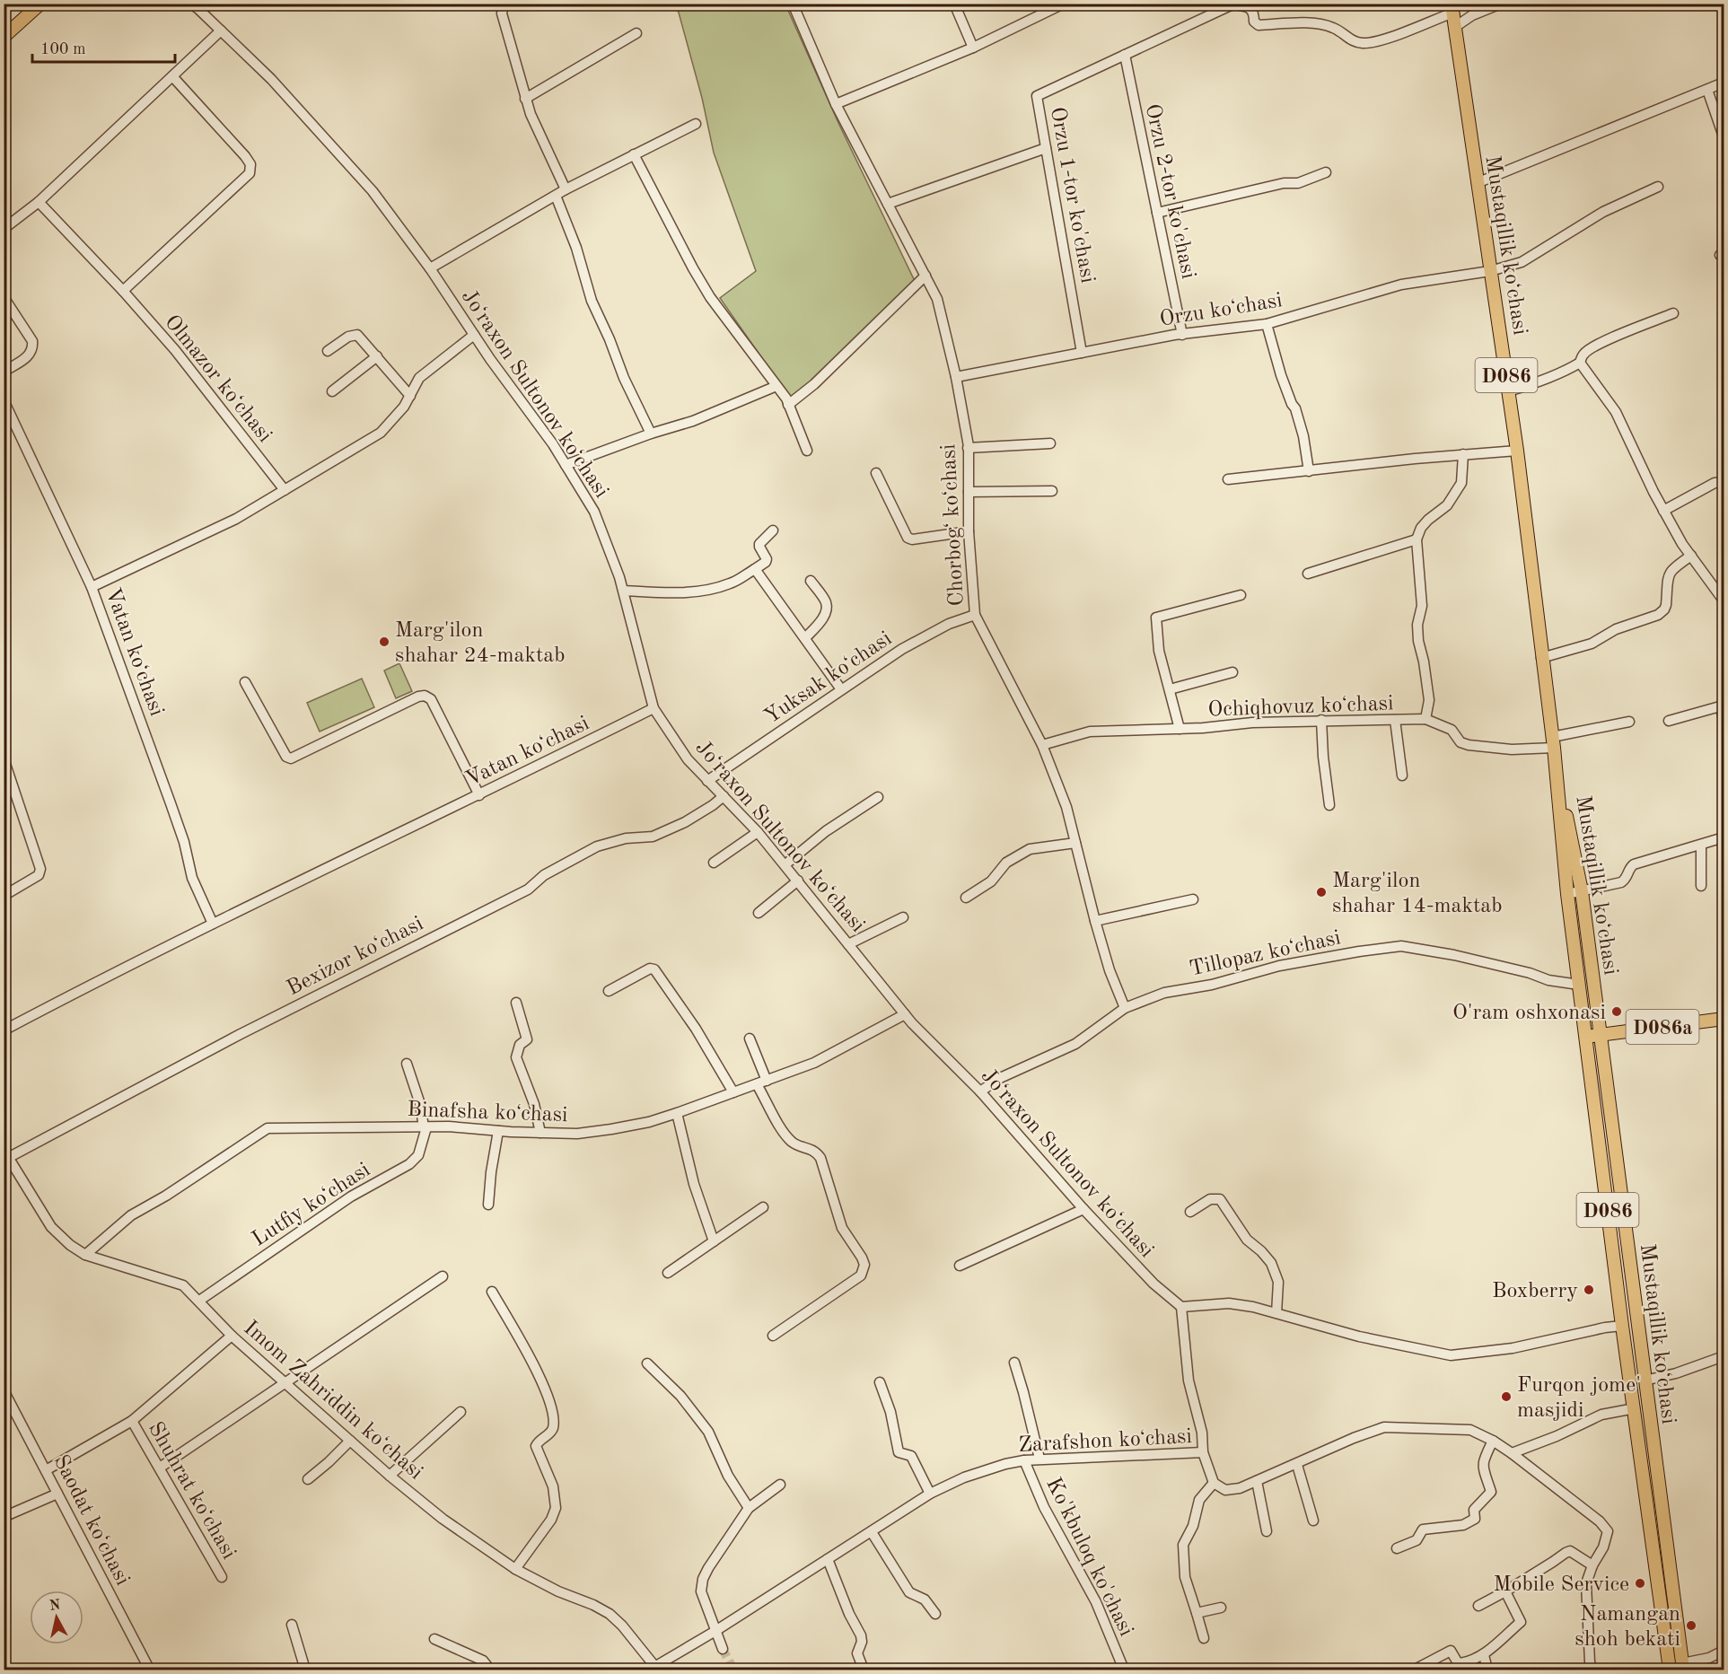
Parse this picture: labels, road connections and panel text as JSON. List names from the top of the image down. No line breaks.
{"streets":{"main road":["Mustaqillik koʻchasi","D086","D086a"],"street":["Orzu 2-tor ko'chasi","Orzu 1-tor ko'chasi","Orzu koʻchasi","Olmazor koʻchasi","Joʻraxon Sultonov koʻchasi","Chorbogʻ koʻchasi","Vatan koʻchasi","Yuksak koʻchasi","Ochiqhovuz koʻchasi","Tillopaz koʻchasi","Bexizor koʻchasi","Binafsha koʻchasi","Lutfiy koʻchasi","Imom Zahriddin koʻchasi","Zarafshon koʻchasi","Shuhrat koʻchasi","Saodat koʻchasi","Ko'kbuloq ko'chasi"]},"crossings":[["Orzu 2-tor ko'chasi","Orzu 1-tor ko'chasi"],["Orzu 2-tor ko'chasi","Orzu koʻchasi"],["Orzu 1-tor ko'chasi","Orzu koʻchasi"],["Mustaqillik koʻchasi","Orzu koʻchasi"],["Mustaqillik koʻchasi","Ochiqhovuz koʻchasi"],["Mustaqillik koʻchasi","Tillopaz koʻchasi"],["Mustaqillik koʻchasi","D086a"],["Orzu koʻchasi","Chorbogʻ koʻchasi"],["Joʻraxon Sultonov koʻchasi","Vatan koʻchasi"],["Joʻraxon Sultonov koʻchasi","Yuksak koʻchasi"],["Joʻraxon Sultonov koʻchasi","Tillopaz koʻchasi"],["Joʻraxon Sultonov koʻchasi","Bexizor koʻchasi"],["Joʻraxon Sultonov koʻchasi","Binafsha koʻchasi"],["Chorbogʻ koʻchasi","Yuksak koʻchasi"],["Chorbogʻ koʻchasi","Ochiqhovuz koʻchasi"],["Chorbogʻ koʻchasi","Tillopaz koʻchasi"],["Bexizor koʻchasi","Imom Zahriddin koʻchasi"],["Binafsha koʻchasi","Lutfiy koʻchasi"],["Binafsha koʻchasi","Imom Zahriddin koʻchasi"],["Lutfiy koʻchasi","Imom Zahriddin koʻchasi"],["Imom Zahriddin koʻchasi","Zarafshon koʻchasi"],["Zarafshon koʻchasi","Ko'kbuloq ko'chasi"]],"places":["Marg'ilon shahar 24-maktab","Marg'ilon shahar 14-maktab","O'ram oshxonasi","Boxberry","Furqon jome' masjidi","Mobile Service","Namangan shoh bekati"],"scale_bar":"100 m","north":"top"}
